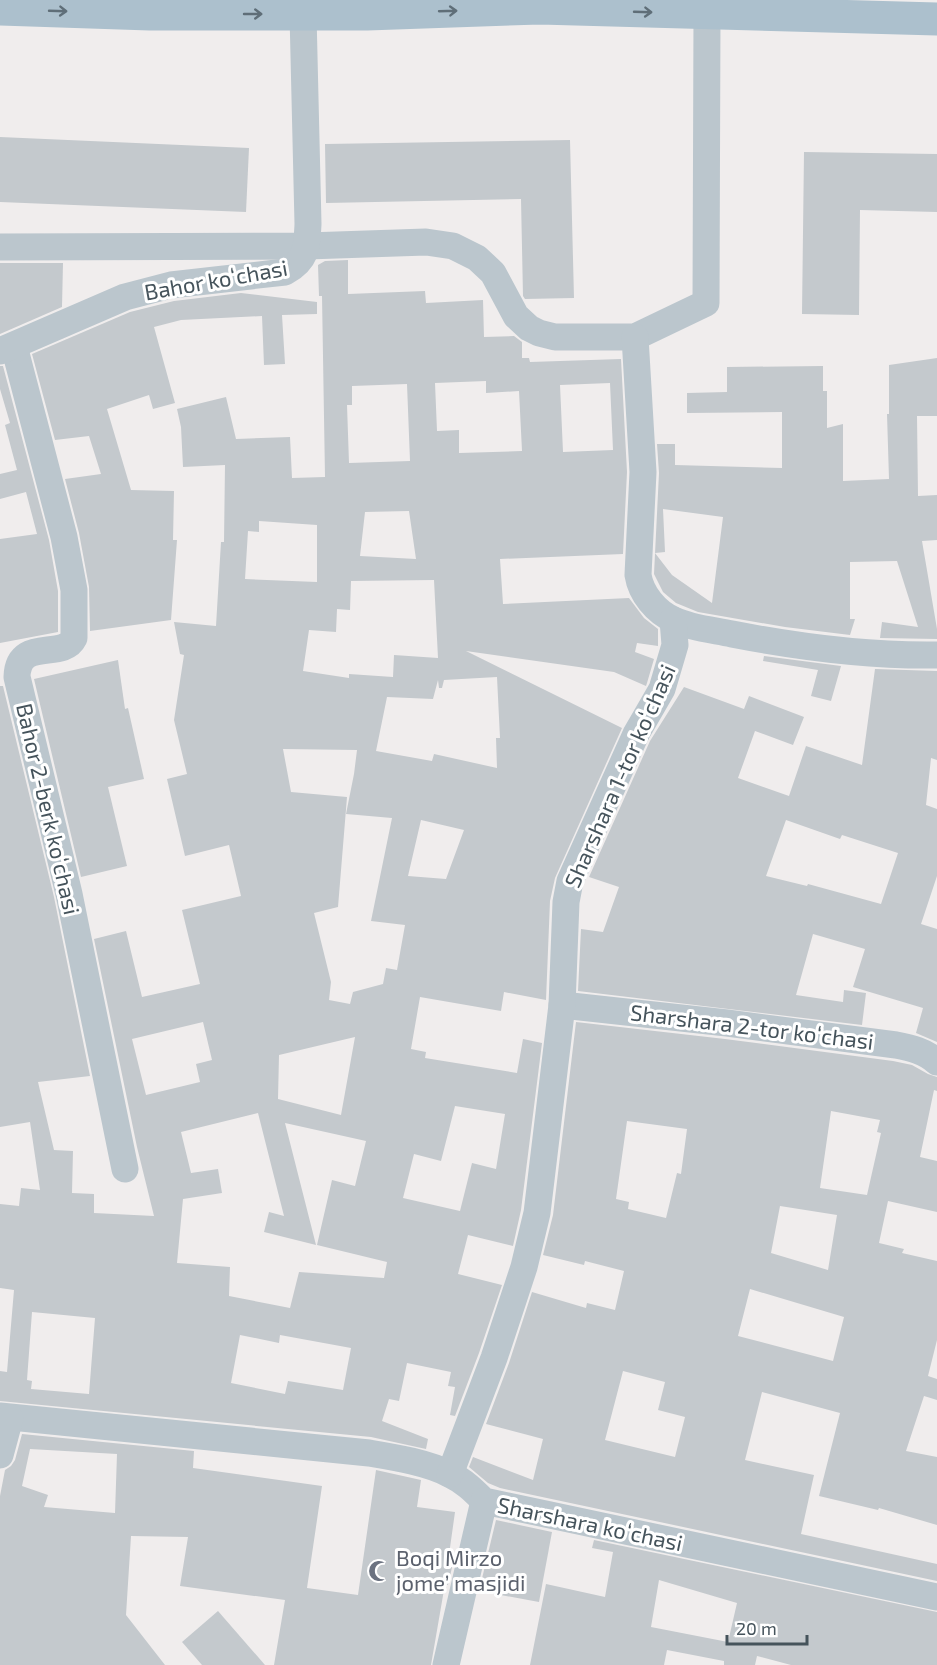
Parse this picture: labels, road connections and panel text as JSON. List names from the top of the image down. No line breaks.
{"streets":{"street":["Bahor koʻchasi","Sharshara 1-tor koʻchasi","Bahor 2-berk koʻchasi","Sharshara 2-tor koʻchasi","Sharshara koʻchasi"]},"crossings":[["Bahor koʻchasi","Bahor 2-berk koʻchasi"],["Sharshara 1-tor koʻchasi","Sharshara 2-tor koʻchasi"],["Sharshara 1-tor koʻchasi","Sharshara koʻchasi"]],"places":{"mosque":["Boqi Mirzo jome’ masjidi"]},"scale_bar":"20 m"}
